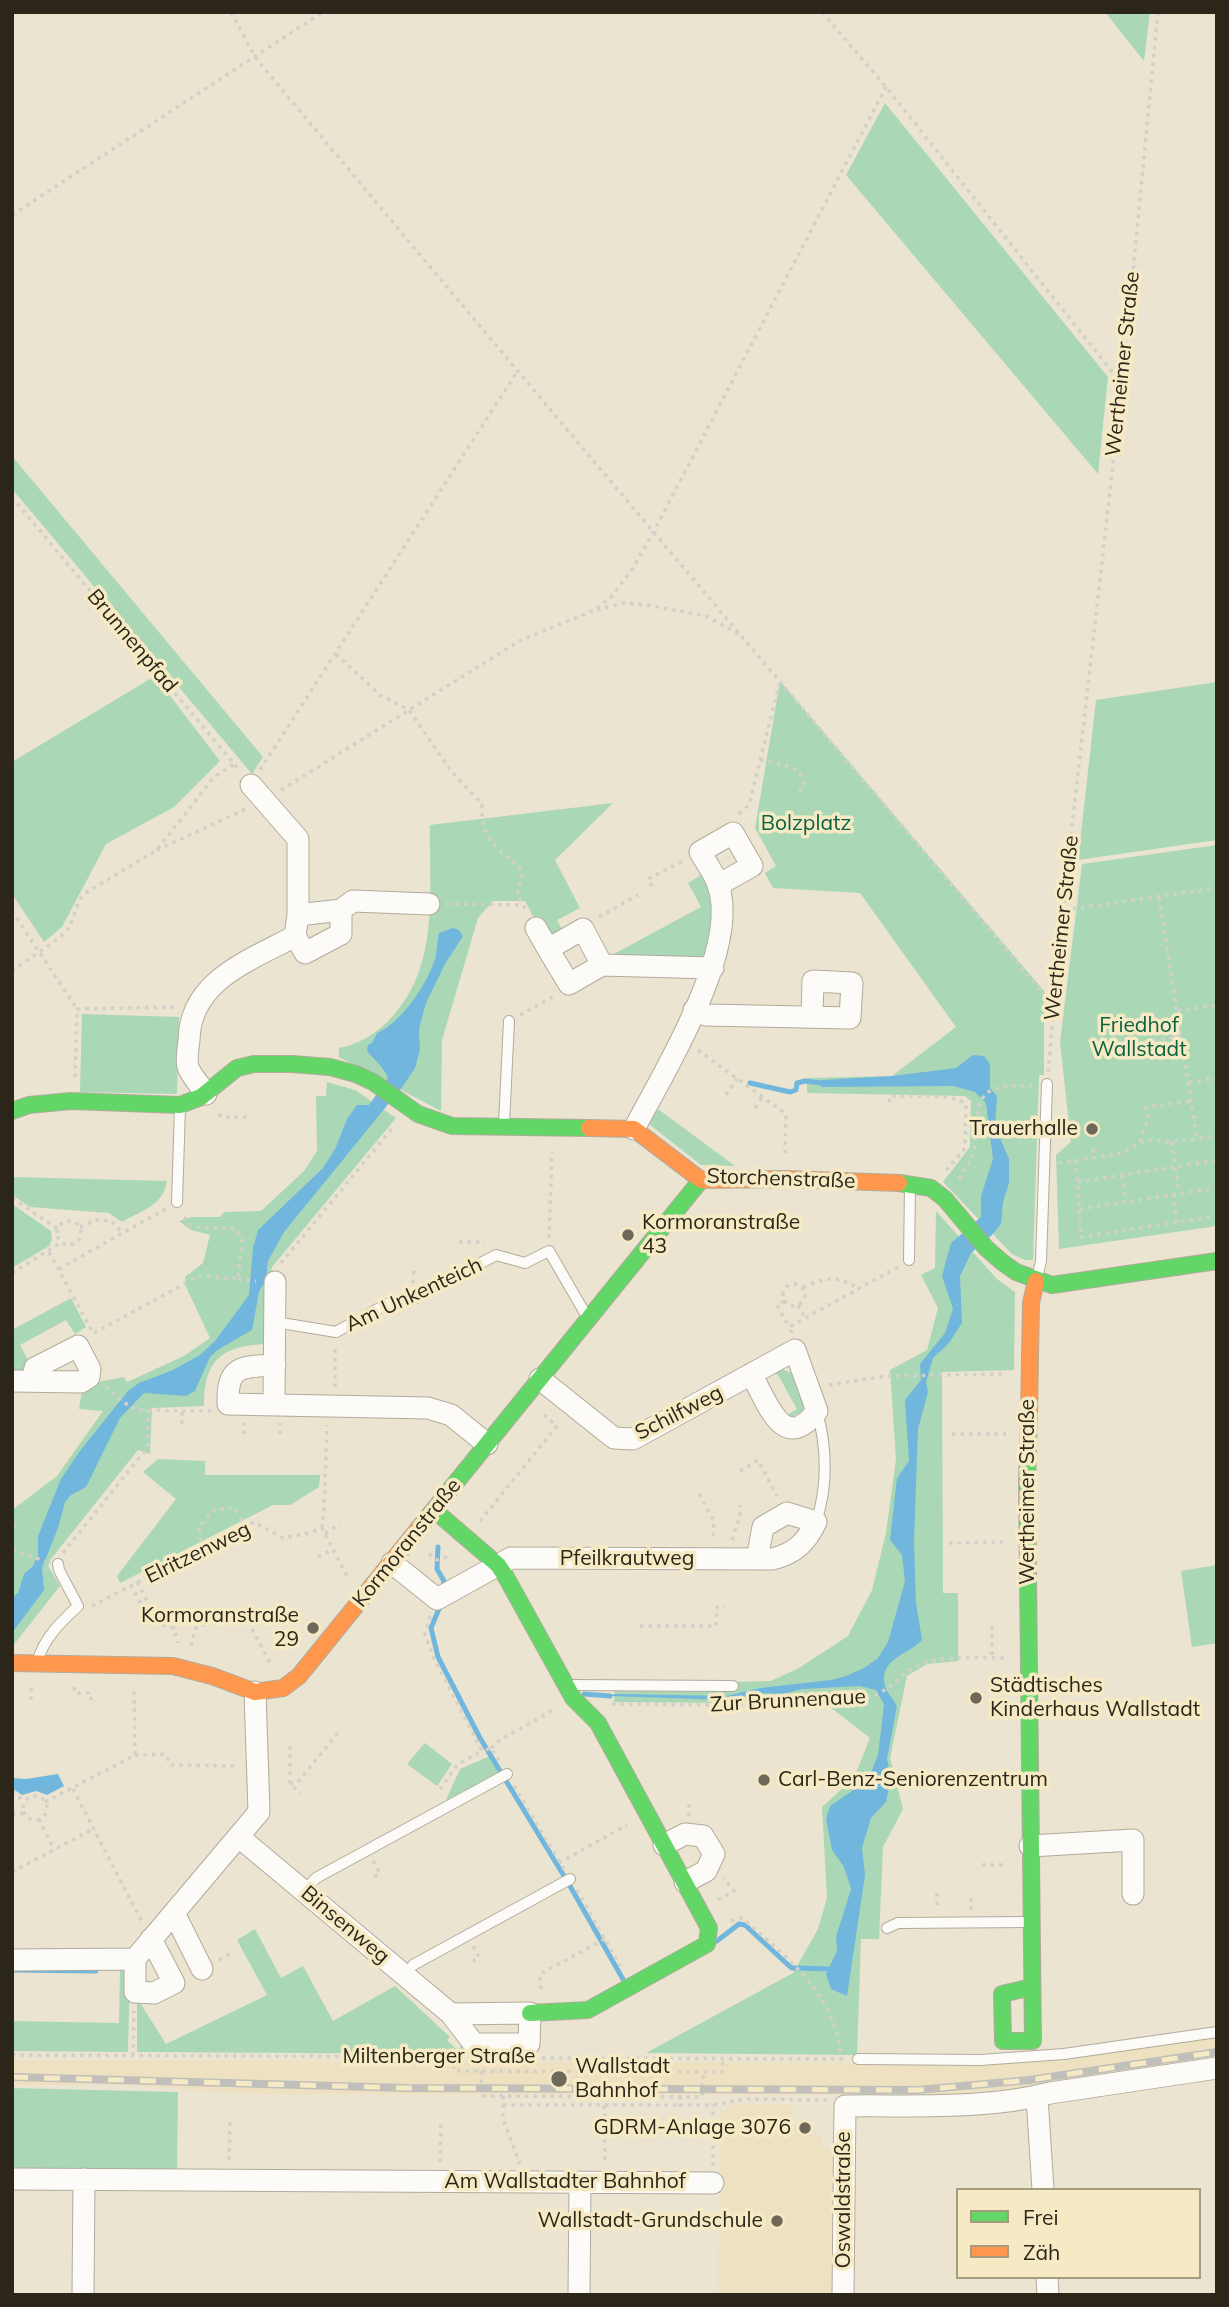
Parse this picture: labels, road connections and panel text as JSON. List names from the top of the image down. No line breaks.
{"streets":{"street":["Wertheimer Straße","Storchenstraße","Schilfweg","Kormoranstraße","Pfeilkrautweg","Binsenweg","Am Wallstadter Bahnhof","Oswaldstraße"],"lane":["Am Unkenteich"],"path":["Brunnenpfad","Elritzenweg","Zur Brunnenaue","Miltenberger Straße"]},"crossings":[["Wertheimer Straße","Storchenstraße"],["Wertheimer Straße","Zur Brunnenaue"],["Storchenstraße","Kormoranstraße"],["Schilfweg","Kormoranstraße"]],"parks":["Bolzplatz","Friedhof Wallstadt"],"places":["Trauerhalle","Kormoranstraße 43","Kormoranstraße 29","Städtisches Kinderhaus Wallstadt","Carl-Benz-Seniorenzentrum","Wallstadt Bahnhof","GDRM-Anlage 3076","Wallstadt-Grundschule"],"legend":["Frei","Zäh"]}
